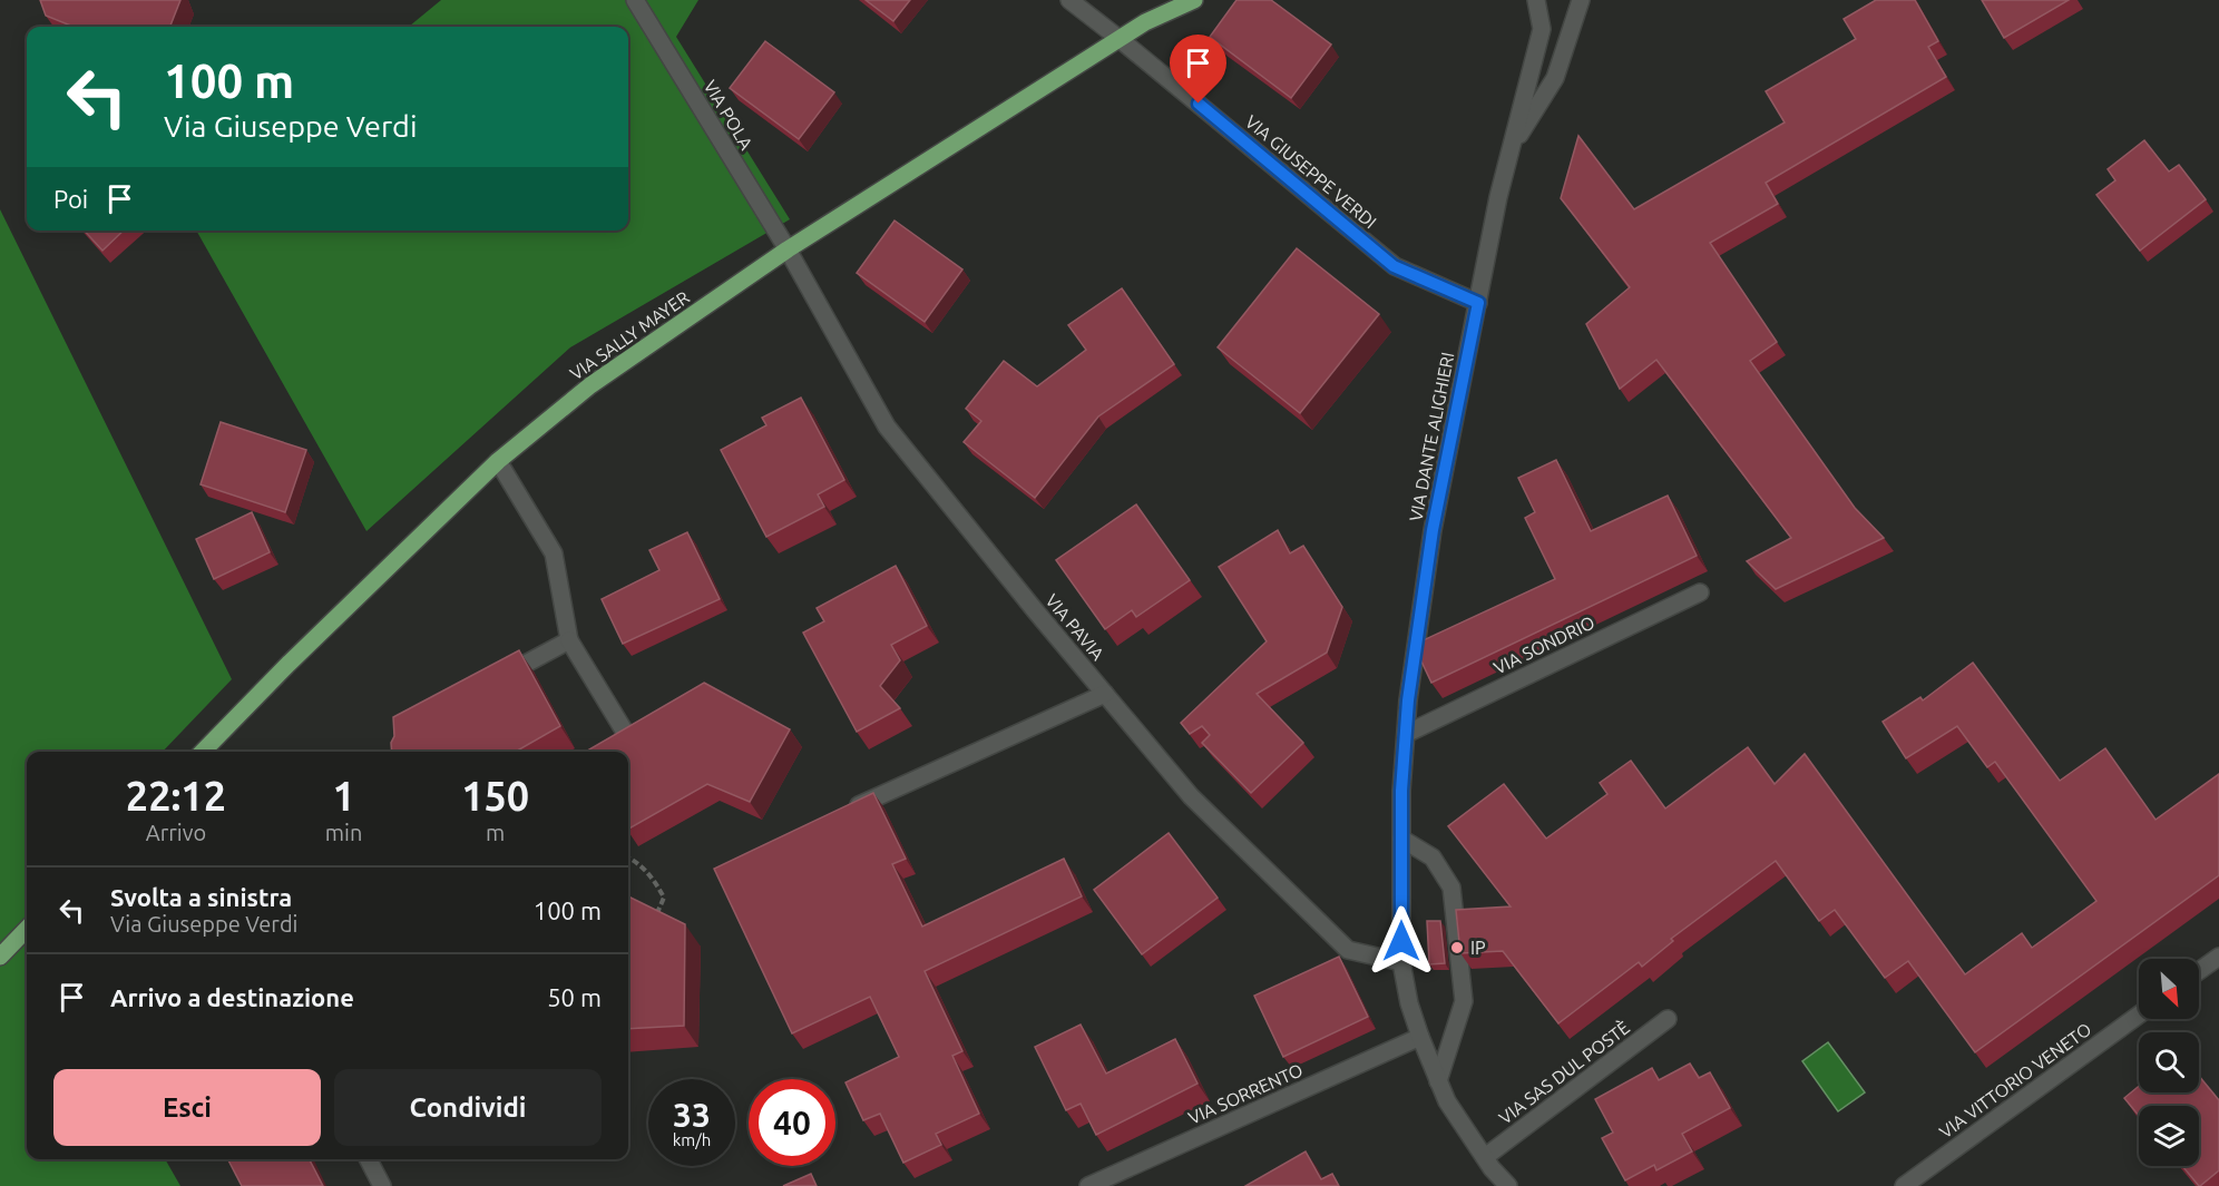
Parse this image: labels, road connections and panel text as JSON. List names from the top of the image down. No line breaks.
{"streets":{"main road":["VIA SALLY MAYER"],"street":["VIA POLA","VIA GIUSEPPE VERDI","VIA DANTE ALIGHIERI","VIA PAVIA","VIA SONDRIO","VIA SAS DUL POSTÈ","VIA VITTORIO VENETO","VIA SORRENTO"]},"crossings":[["VIA POLA","VIA SALLY MAYER"],["VIA POLA","VIA PAVIA"],["VIA GIUSEPPE VERDI","VIA SALLY MAYER"],["VIA GIUSEPPE VERDI","VIA DANTE ALIGHIERI"],["VIA SALLY MAYER","VIA PAVIA"],["VIA DANTE ALIGHIERI","VIA PAVIA"],["VIA DANTE ALIGHIERI","VIA SONDRIO"],["VIA DANTE ALIGHIERI","VIA SAS DUL POSTÈ"],["VIA DANTE ALIGHIERI","VIA SORRENTO"]],"places":["IP"],"north":"bottom right","page":{"turn":["100 m","Via Giuseppe Verdi"],"then":"Poi","eta":["22:12","Arrivo","1","min","150","m"],"list":[{"name":"Svolta a sinistra","note":"Via Giuseppe Verdi","value":"100 m"},{"name":"Arrivo a destinazione","value":"50 m"}],"buttons":["Esci","Condividi"],"speed":"33 km/h","limit":"40"}}
